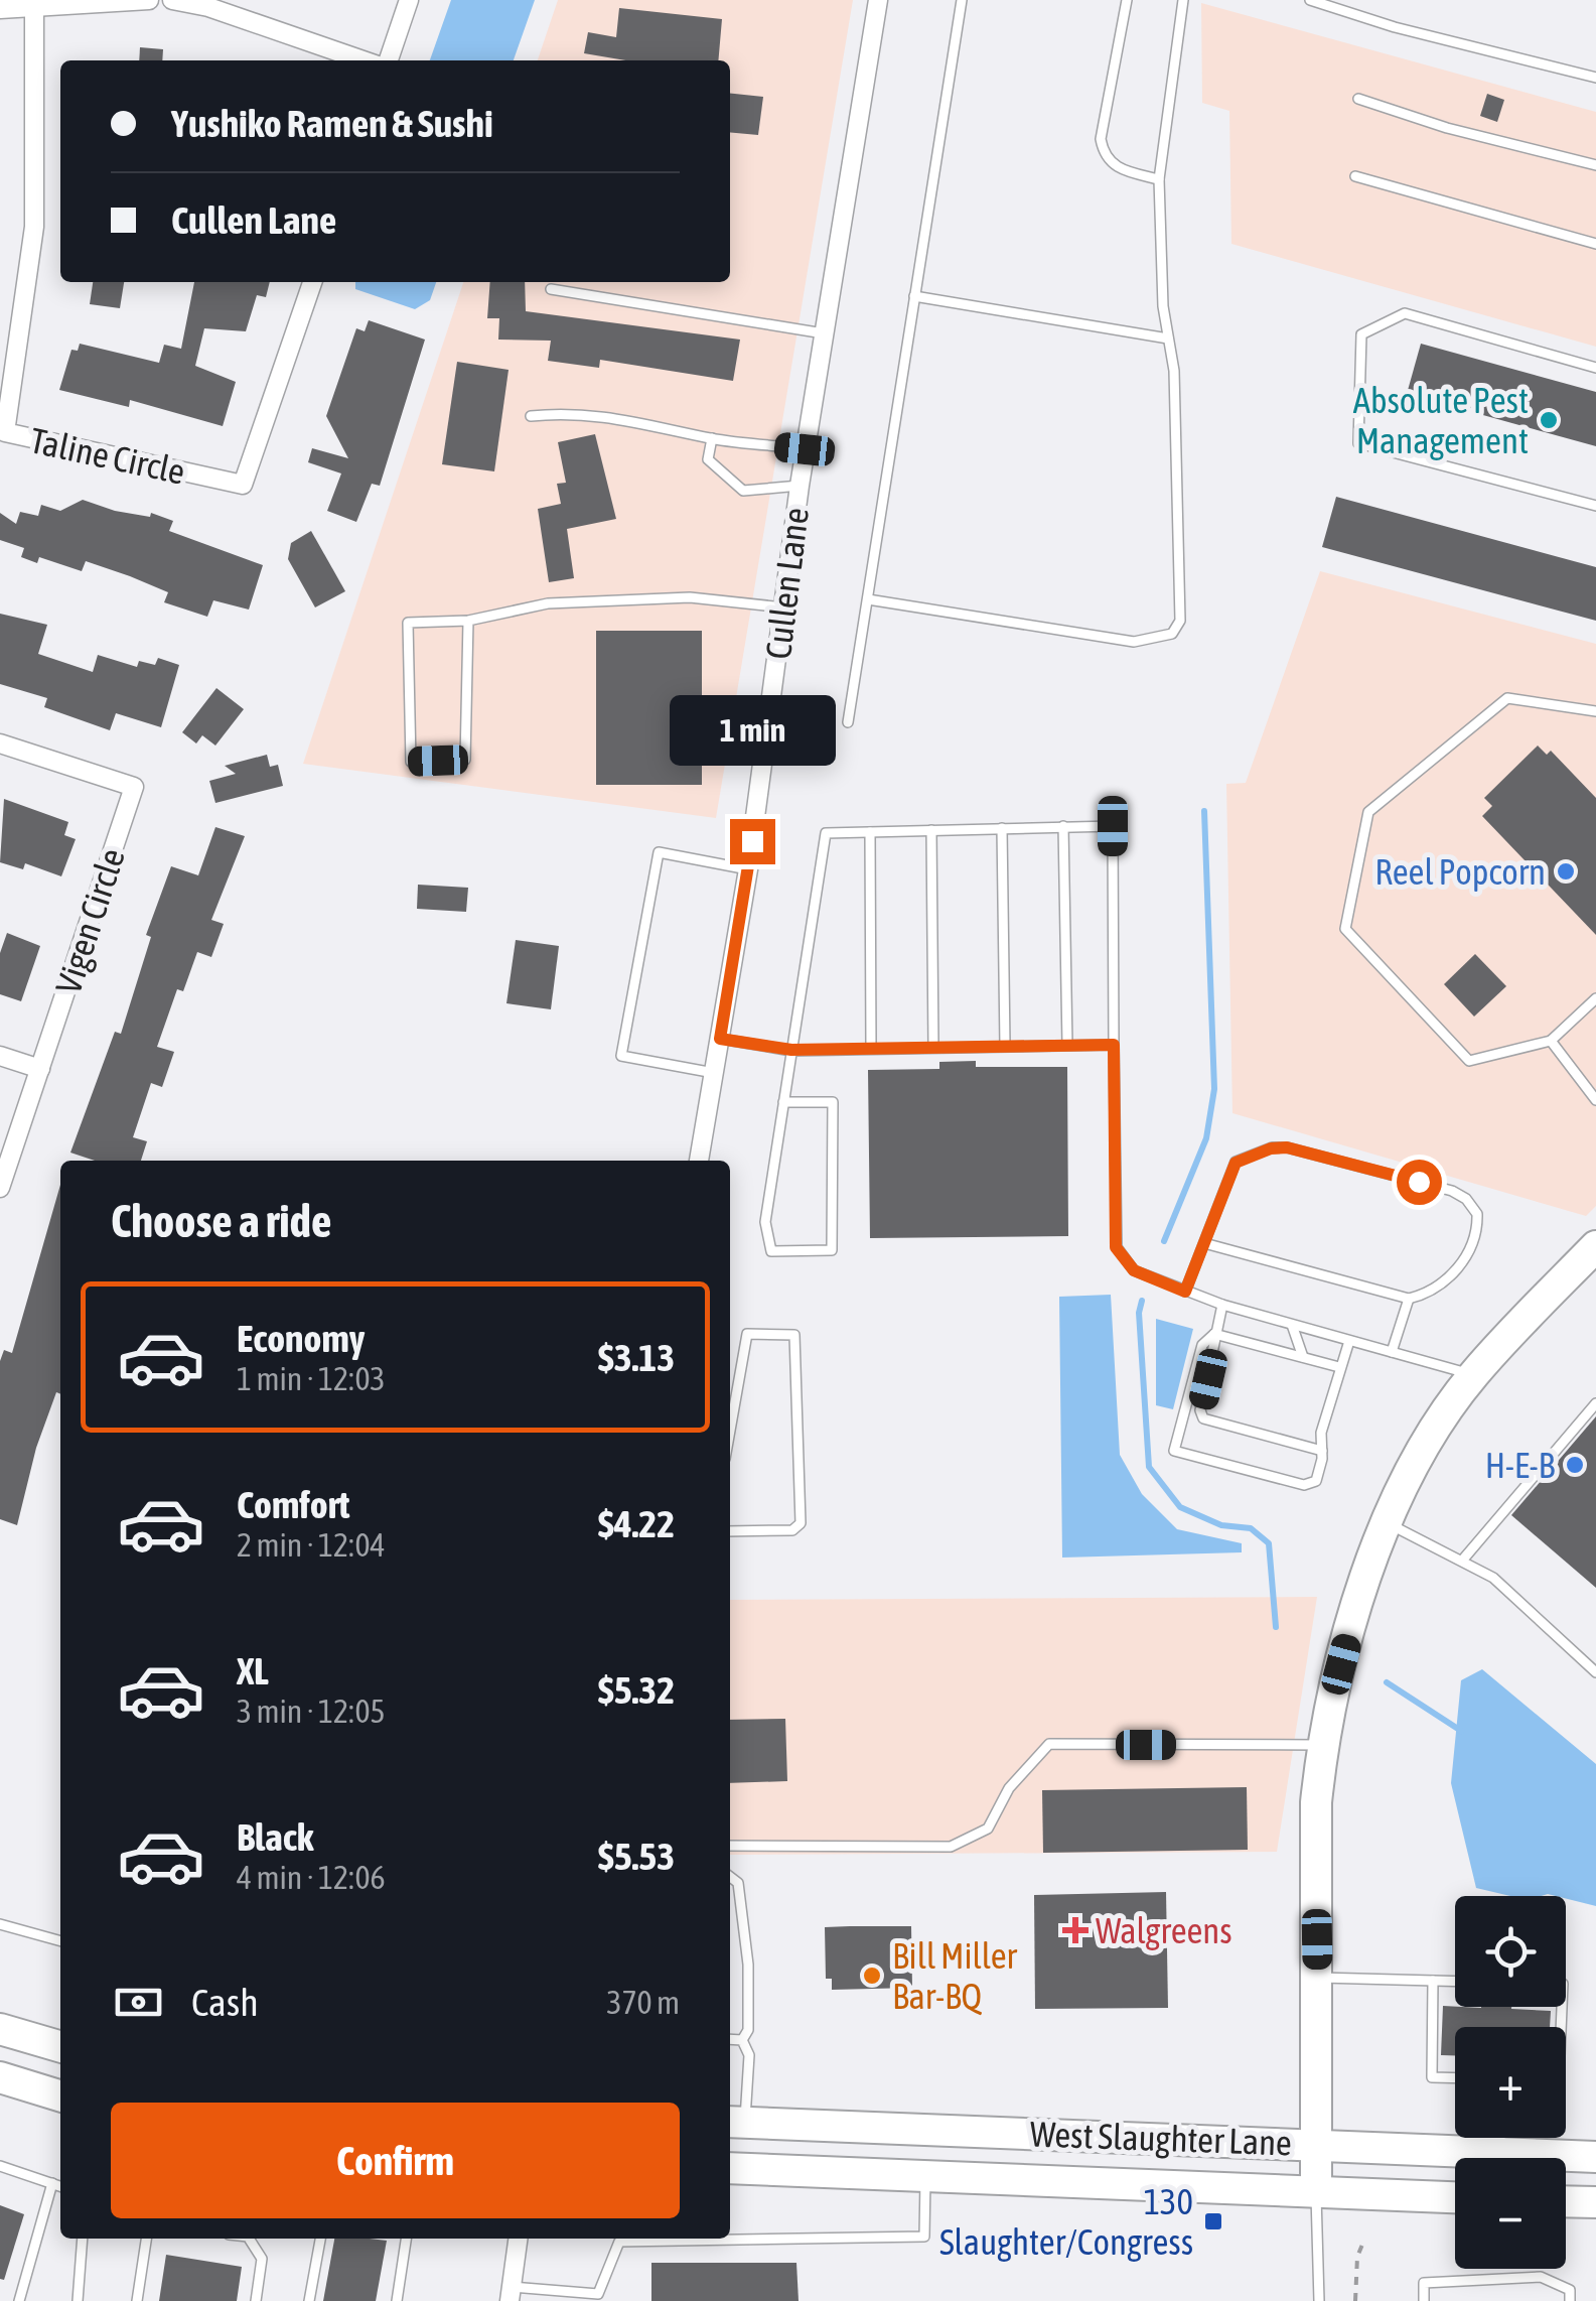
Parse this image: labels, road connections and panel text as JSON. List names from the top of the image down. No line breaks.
{"streets":{"main road":["West Slaughter Lane"],"street":["Taline Circle","Cullen Lane","Vigen Circle"]},"places":{"other":["Absolute Pest Management","Reel Popcorn","H-E-B","Bill Miller Bar-BQ"],"health":["Walgreens"],"transit":["130 Slaughter/Congress"]},"page":{"banner":["Yushiko Ramen & Sushi","Cullen Lane"],"bubble":"1 min","heading":"Choose a ride","list":[{"name":"Economy","note":"1 min · 12:03","value":"$3.13"},{"name":"Comfort","note":"2 min · 12:04","value":"$4.22"},{"name":"XL","note":"3 min · 12:05","value":"$5.32"},{"name":"Black","note":"4 min · 12:06","value":"$5.53"}],"map_buttons":["+","−"],"pay":["Cash","370 m"],"buttons":"Confirm"}}
